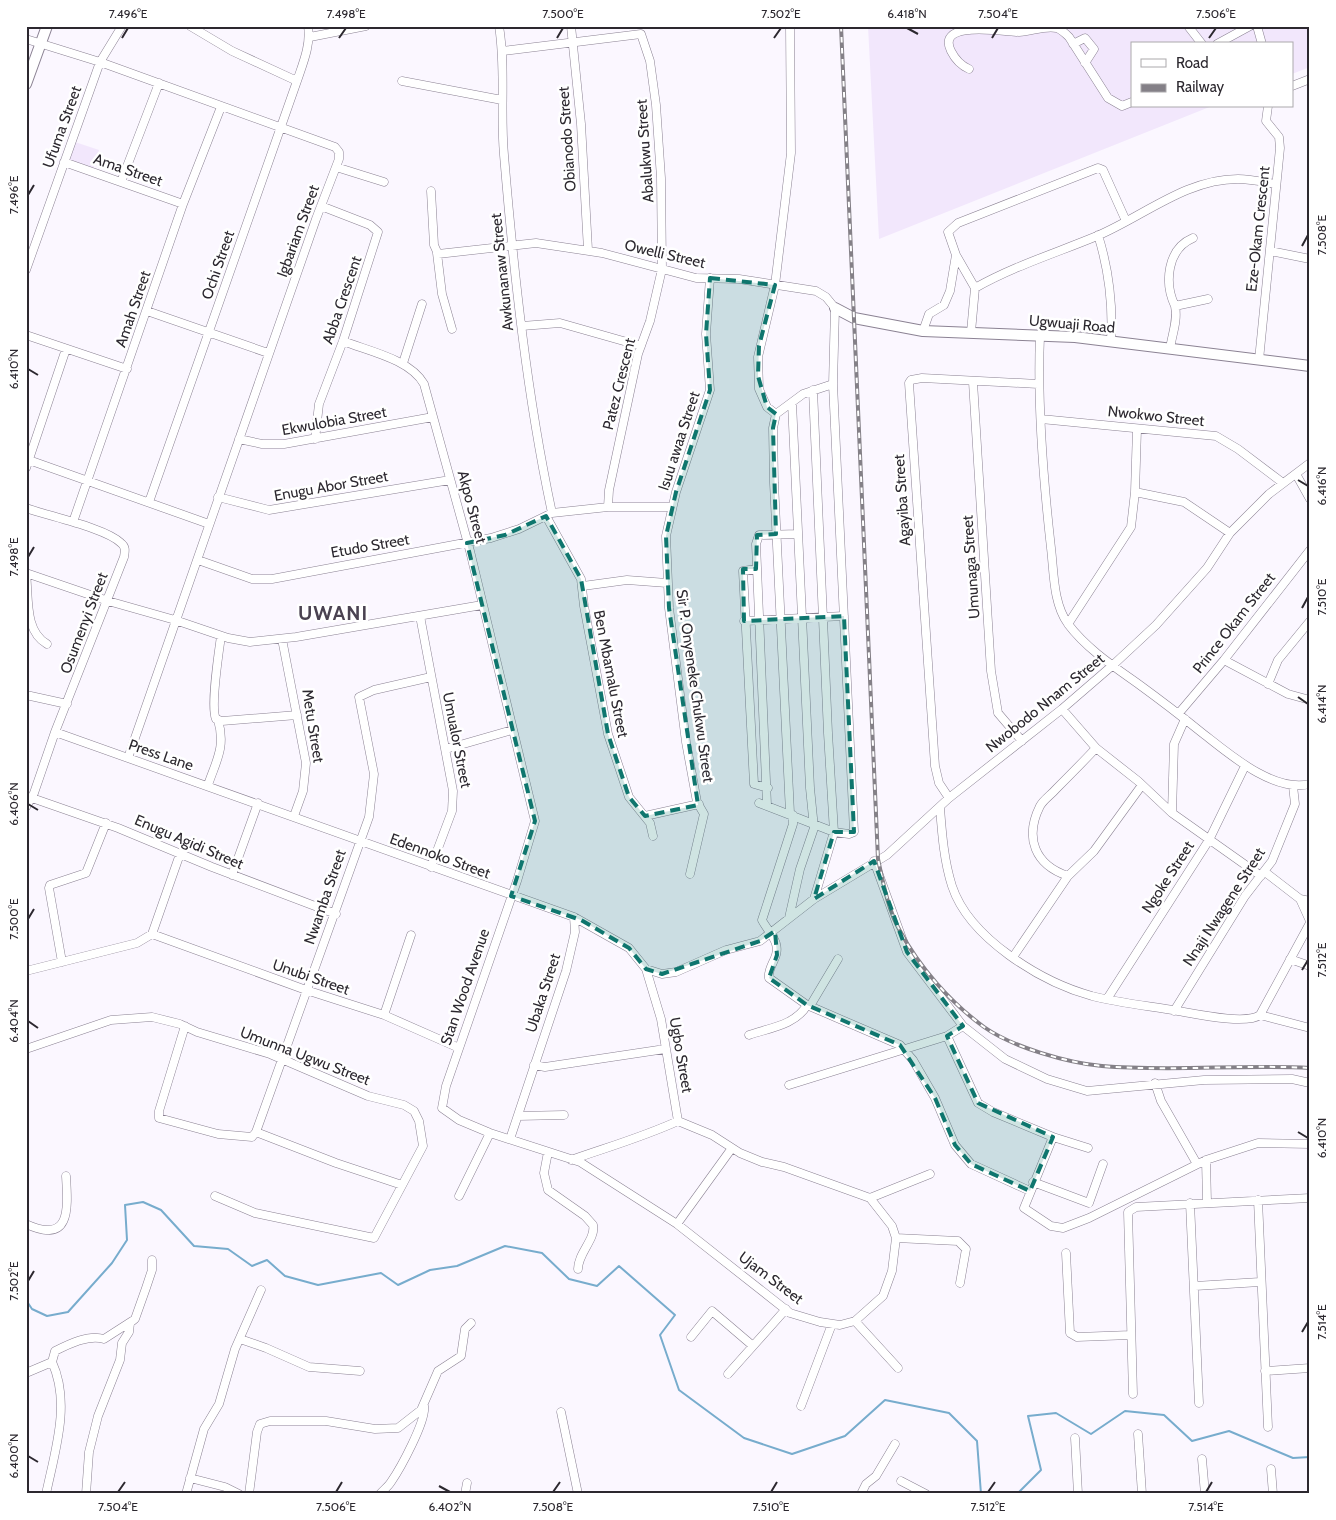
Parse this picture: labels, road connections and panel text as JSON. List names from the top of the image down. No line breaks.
{"streets":{"main road":["Ugwuaji Road"],"street":["Ufuma Street","Obianodo Street","Abalukwu Street","Ama Street","Eze-Okam Crescent","Igbariam Street","Owelli Street","Ochi Street","Awkunanaw Street","Abba Crescent","Amah Street","Patez Crescent","Nwokwo Street","Ekwulobia Street","Isuu awaa Street","Enugu Abor Street","Agayiba Street","Akpo Street","Etudo Street","Umunaga Street","Osumenyi Street","Prince Okam Street","Ben Mbamalu Street","Sir P. Onyeneke Chukwu Street","Nwobodo Nnam Street","Metu Street","Umualor Street","Press Lane","Enugu Agidi Street","Edennoko Street","Ngoke Street","Nwamba Street","Nnaji Nwagene Street","Unubi Street","Stan Wood Avenue","Ubaka Street","Ugbo Street","Umunna Ugwu Street","Ujam Street"]},"crossings":[["Ufuma Street","Ama Street"],["Obianodo Street","Abalukwu Street"],["Obianodo Street","Owelli Street"],["Abalukwu Street","Owelli Street"],["Abalukwu Street","Awkunanaw Street"],["Abalukwu Street","Patez Crescent"],["Ama Street","Amah Street"],["Eze-Okam Crescent","Ugwuaji Road"],["Igbariam Street","Abba Crescent"],["Igbariam Street","Ekwulobia Street"],["Igbariam Street","Enugu Abor Street"],["Igbariam Street","Etudo Street"],["Igbariam Street","Press Lane"],["Owelli Street","Awkunanaw Street"],["Owelli Street","Ugwuaji Road"],["Owelli Street","Patez Crescent"],["Owelli Street","Isuu awaa Street"],["Awkunanaw Street","Etudo Street"],["Awkunanaw Street","Ben Mbamalu Street"],["Abba Crescent","Ekwulobia Street"],["Abba Crescent","Akpo Street"],["Amah Street","Osumenyi Street"],["Patez Crescent","Etudo Street"],["Nwokwo Street","Nwobodo Nnam Street"],["Ekwulobia Street","Akpo Street"],["Isuu awaa Street","Etudo Street"],["Isuu awaa Street","Sir P. Onyeneke Chukwu Street"],["Enugu Abor Street","Akpo Street"],["Agayiba Street","Umunaga Street"],["Agayiba Street","Nwobodo Nnam Street"],["Akpo Street","Etudo Street"],["Akpo Street","Stan Wood Avenue"],["Etudo Street","Ben Mbamalu Street"],["Umunaga Street","Nwobodo Nnam Street"],["Osumenyi Street","Press Lane"],["Osumenyi Street","Enugu Agidi Street"],["Ben Mbamalu Street","Sir P. Onyeneke Chukwu Street"],["Nwobodo Nnam Street","Ugbo Street"],["Metu Street","Press Lane"],["Umualor Street","Edennoko Street"],["Umualor Street","Nwamba Street"],["Press Lane","Edennoko Street"],["Press Lane","Nwamba Street"],["Enugu Agidi Street","Nwamba Street"],["Edennoko Street","Nwamba Street"],["Edennoko Street","Stan Wood Avenue"],["Nwamba Street","Unubi Street"],["Nwamba Street","Umunna Ugwu Street"],["Unubi Street","Stan Wood Avenue"],["Stan Wood Avenue","Ujam Street"],["Ubaka Street","Ugbo Street"],["Ubaka Street","Ujam Street"]],"districts":["UWANI"],"legend":["Road","Railway"],"coordinates":["7.496°E","7.498°E","7.500°E","7.502°E","6.418°N","7.504°E","7.506°E","7.508°E","6.410°N","6.416°N","7.510°E","6.414°N","6.406°N","7.512°E","6.404°N","7.514°E","6.400°N","6.402°N"]}
